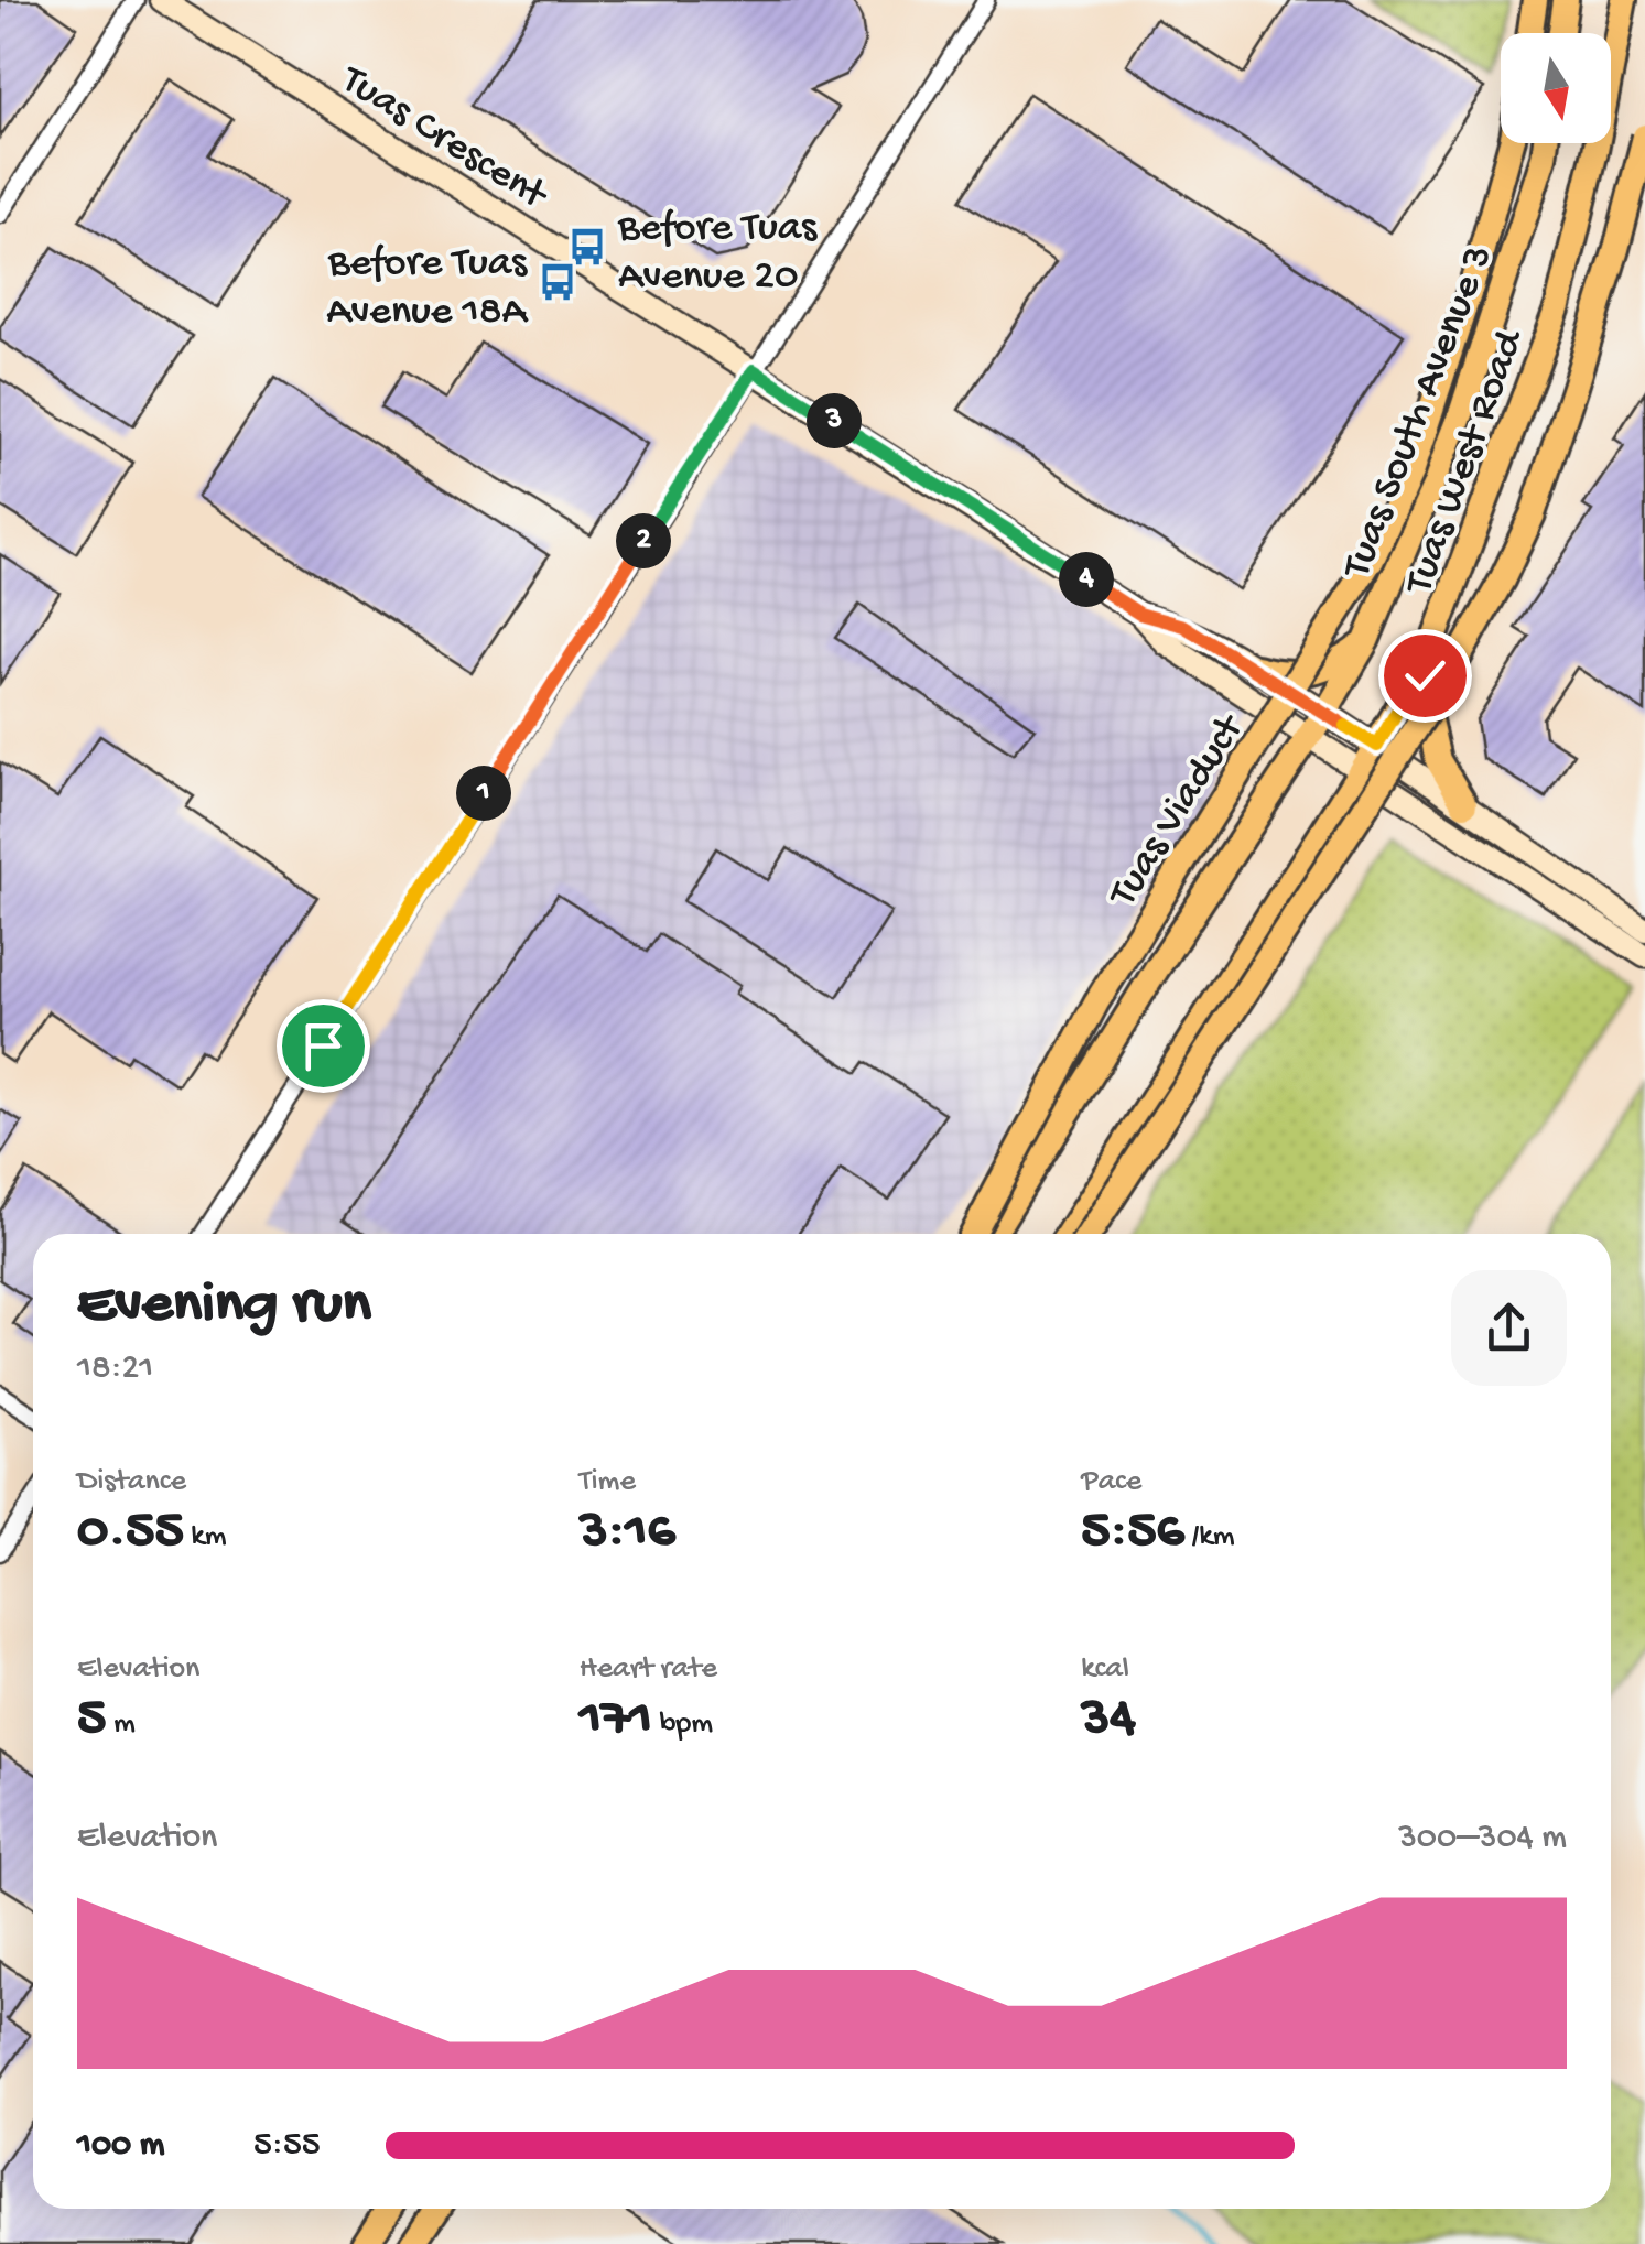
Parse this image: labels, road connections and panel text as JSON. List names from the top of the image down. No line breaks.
{"streets":{"main road":["Tuas South Avenue 3","Tuas West Road","Tuas Viaduct"],"street":["Tuas Crescent"]},"crossings":[["Tuas Crescent","Tuas South Avenue 3"],["Tuas Crescent","Tuas West Road"]],"places":{"bus stop":["Before Tuas Avenue 20","Before Tuas Avenue 18A"]},"north":"bottom","page":{"pins":["3","2","4","1"],"heading":["Evening run","18:21"],"stats":[["Distance","0.55 km"],["Time","3:16"],["Pace","5:56 /km"],["Elevation","5 m"],["Heart rate","171 bpm"],["kcal","34"]],"chart":["Elevation","300–304 m"],"list":[{"name":"100 m","note":"5:55"}]}}
